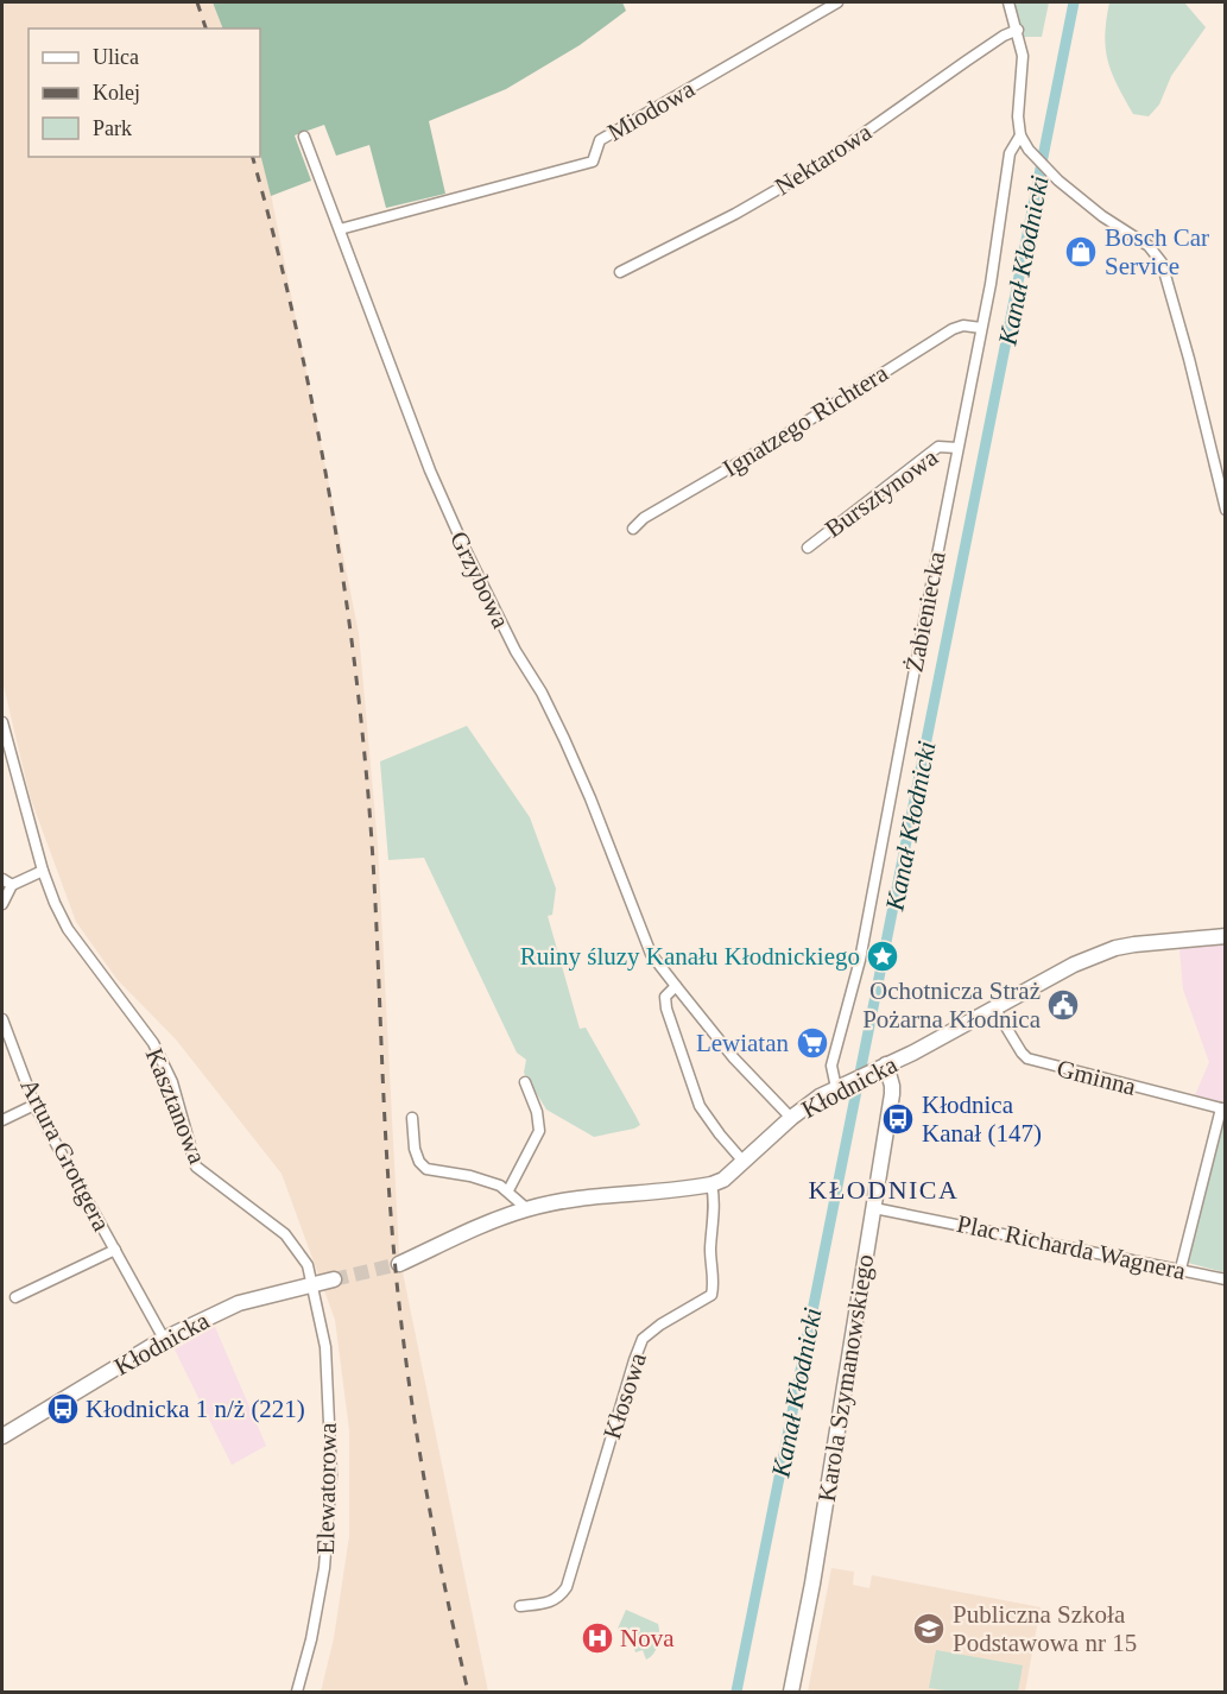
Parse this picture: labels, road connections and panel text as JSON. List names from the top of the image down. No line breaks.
{"streets":{"main road":["Kłodnicka","Karola Szymanowskiego"],"street":["Miodowa","Nektarowa","Ignatzego Richtera","Bursztynowa","Grzybowa","Żabieniecka","Gminna","Kasztanowa","Artura Grottgera","Plac Richarda Wagnera","Kłosowa","Elewatorowa"]},"crossings":[["Miodowa","Grzybowa"],["Ignatzego Richtera","Żabieniecka"],["Bursztynowa","Żabieniecka"],["Grzybowa","Kłodnicka"],["Żabieniecka","Kłodnicka"],["Gminna","Kłodnicka"],["Kłodnicka","Kasztanowa"],["Kłodnicka","Artura Grottgera"],["Kłodnicka","Karola Szymanowskiego"],["Kłodnicka","Kłosowa"],["Kłodnicka","Elewatorowa"],["Kasztanowa","Elewatorowa"],["Plac Richarda Wagnera","Karola Szymanowskiego"]],"districts":["KŁODNICA"],"water":["Kanał Kłodnicki"],"places":{"shop":["Bosch Car Service"],"place":["Ruiny śluzy Kanału Kłodnickiego"],"public building":["Ochotnicza Straż Pożarna Kłodnica"],"supermarket":["Lewiatan"],"bus stop":["Kłodnica Kanał (147)","Kłodnicka 1 n/ż (221)"],"school or university":["Publiczna Szkoła Podstawowa nr 15"],"hospital":["Nova"]},"legend":["Ulica","Kolej","Park"]}
